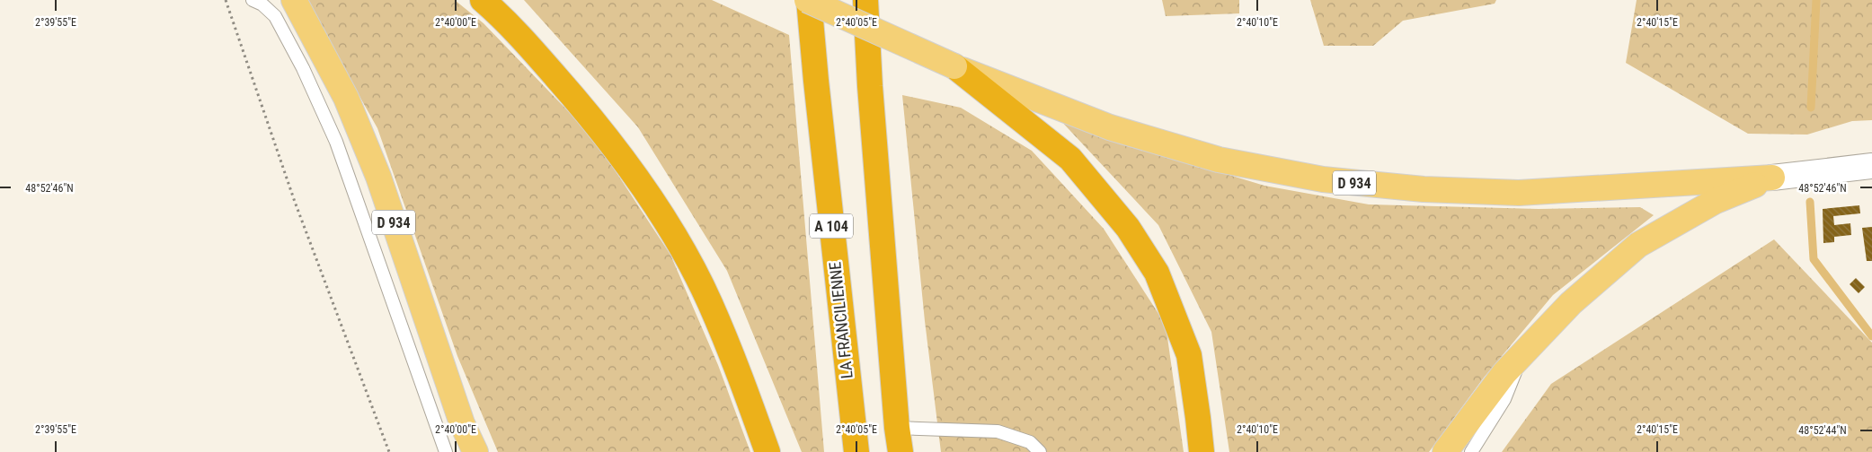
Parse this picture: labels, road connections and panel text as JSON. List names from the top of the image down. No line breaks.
{"streets":{"highway":["A 104","LA FRANCILIENNE"],"main road":["D 934"]},"crossings":[["D 934","LA FRANCILIENNE"]],"coordinates":["2°39'55\"E","2°40'00\"E","2°40'05\"E","2°40'10\"E","2°40'15\"E","48°52'46\"N","48°52'44\"N"]}
